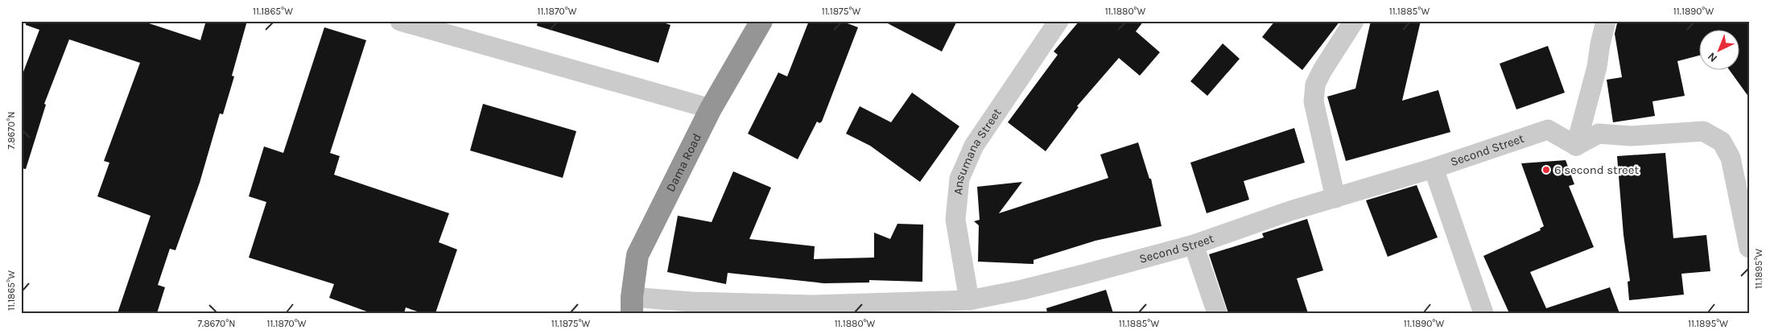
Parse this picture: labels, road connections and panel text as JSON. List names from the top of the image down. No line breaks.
{"streets":{"highway":["Dama Road"],"street":["Second Street","Ansumana Street"]},"crossings":[["Second Street","Ansumana Street"],["Second Street","Dama Road"]],"places":["6 second street"],"north":"bottom left","coordinates":["11.1865°W","11.1870°W","11.1875°W","11.1880°W","11.1885°W","11.1890°W","7.8670°N","11.1895°W"]}
